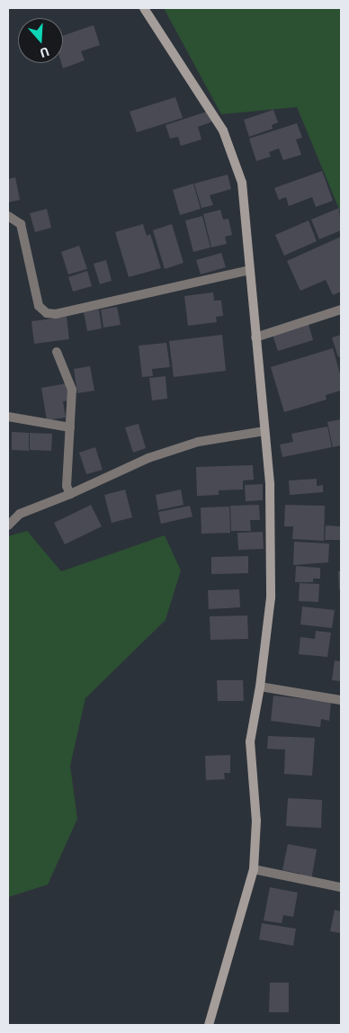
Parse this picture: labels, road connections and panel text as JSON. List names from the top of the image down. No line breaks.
{"north":"bottom"}
